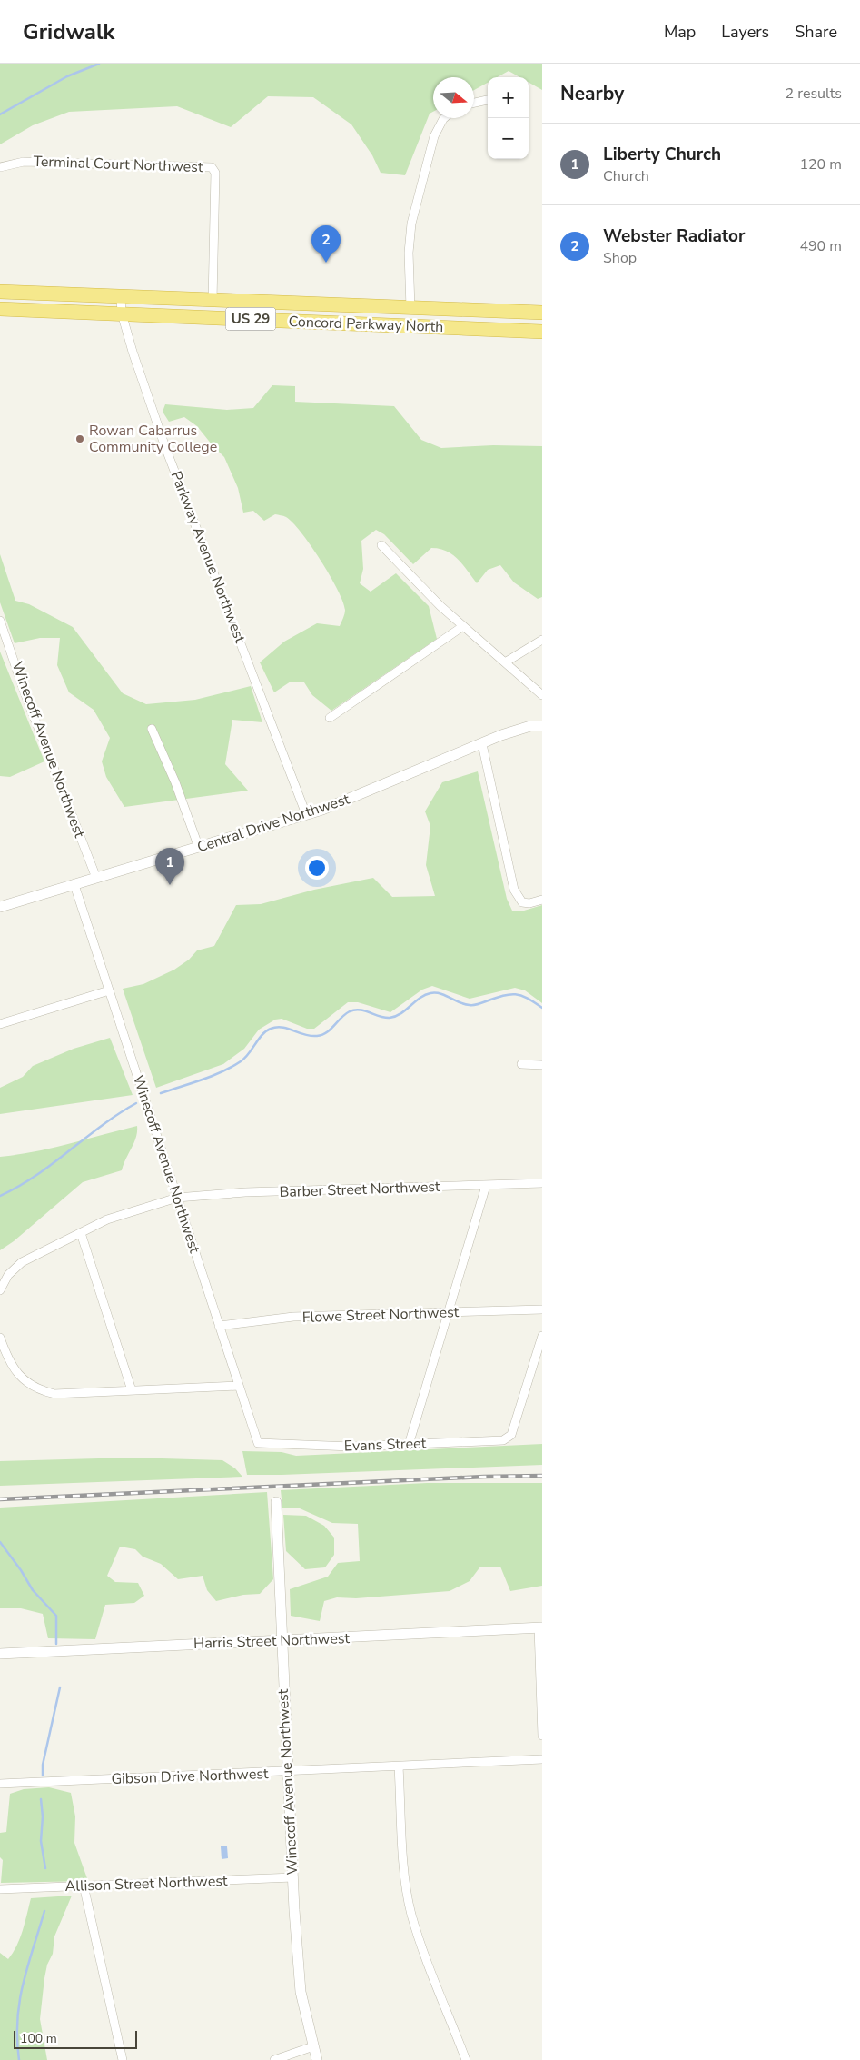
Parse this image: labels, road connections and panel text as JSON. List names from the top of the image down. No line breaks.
{"streets":{"highway":["US 29","Concord Parkway North"],"street":["Terminal Court Northwest","Parkway Avenue Northwest","Winecoff Avenue Northwest","Central Drive Northwest","Barber Street Northwest","Flowe Street Northwest","Evans Street","Harris Street Northwest","Gibson Drive Northwest","Allison Street Northwest"]},"crossings":[["Terminal Court Northwest","Concord Parkway North"],["Concord Parkway North","Parkway Avenue Northwest"],["Parkway Avenue Northwest","Central Drive Northwest"],["Winecoff Avenue Northwest","Central Drive Northwest"],["Winecoff Avenue Northwest","Barber Street Northwest"],["Winecoff Avenue Northwest","Flowe Street Northwest"],["Winecoff Avenue Northwest","Evans Street"],["Winecoff Avenue Northwest","Harris Street Northwest"],["Winecoff Avenue Northwest","Gibson Drive Northwest"],["Winecoff Avenue Northwest","Allison Street Northwest"]],"places":["Rowan Cabarrus Community College"],"scale_bar":"100 m","north":"right","page":{"header":"Gridwalk","nav":["Map","Layers","Share"],"heading":["Nearby","2 results"],"map_buttons":["+","−"],"list":[{"mark":"1","name":"Liberty Church","note":"Church","value":"120 m"},{"mark":"2","name":"Webster Radiator","note":"Shop","value":"490 m"}],"pins":["2","1"],"scale":"100 m"}}
